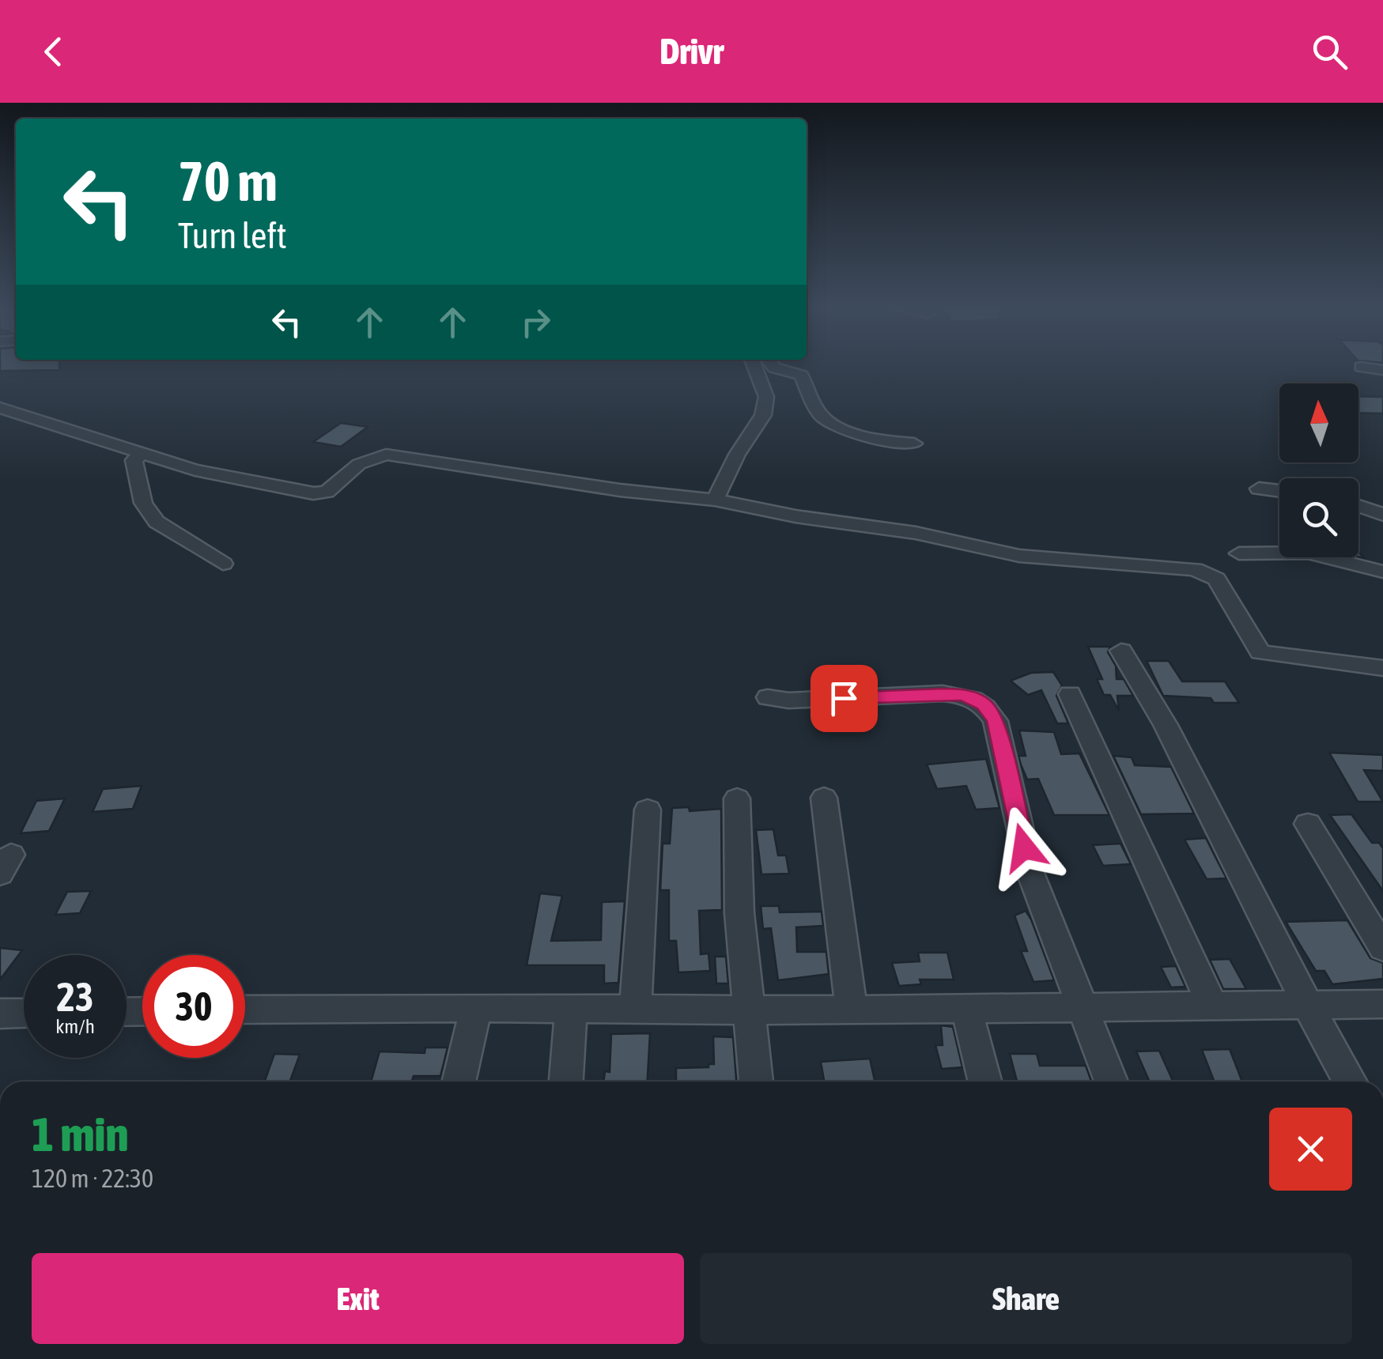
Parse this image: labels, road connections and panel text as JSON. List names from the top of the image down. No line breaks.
{"north":"top","page":{"header":"Drivr","turn":["70 m","Turn left"],"speed":"23 km/h","limit":"30","heading":["1 min","120 m · 22:30"],"buttons":["Exit","Share"]}}
